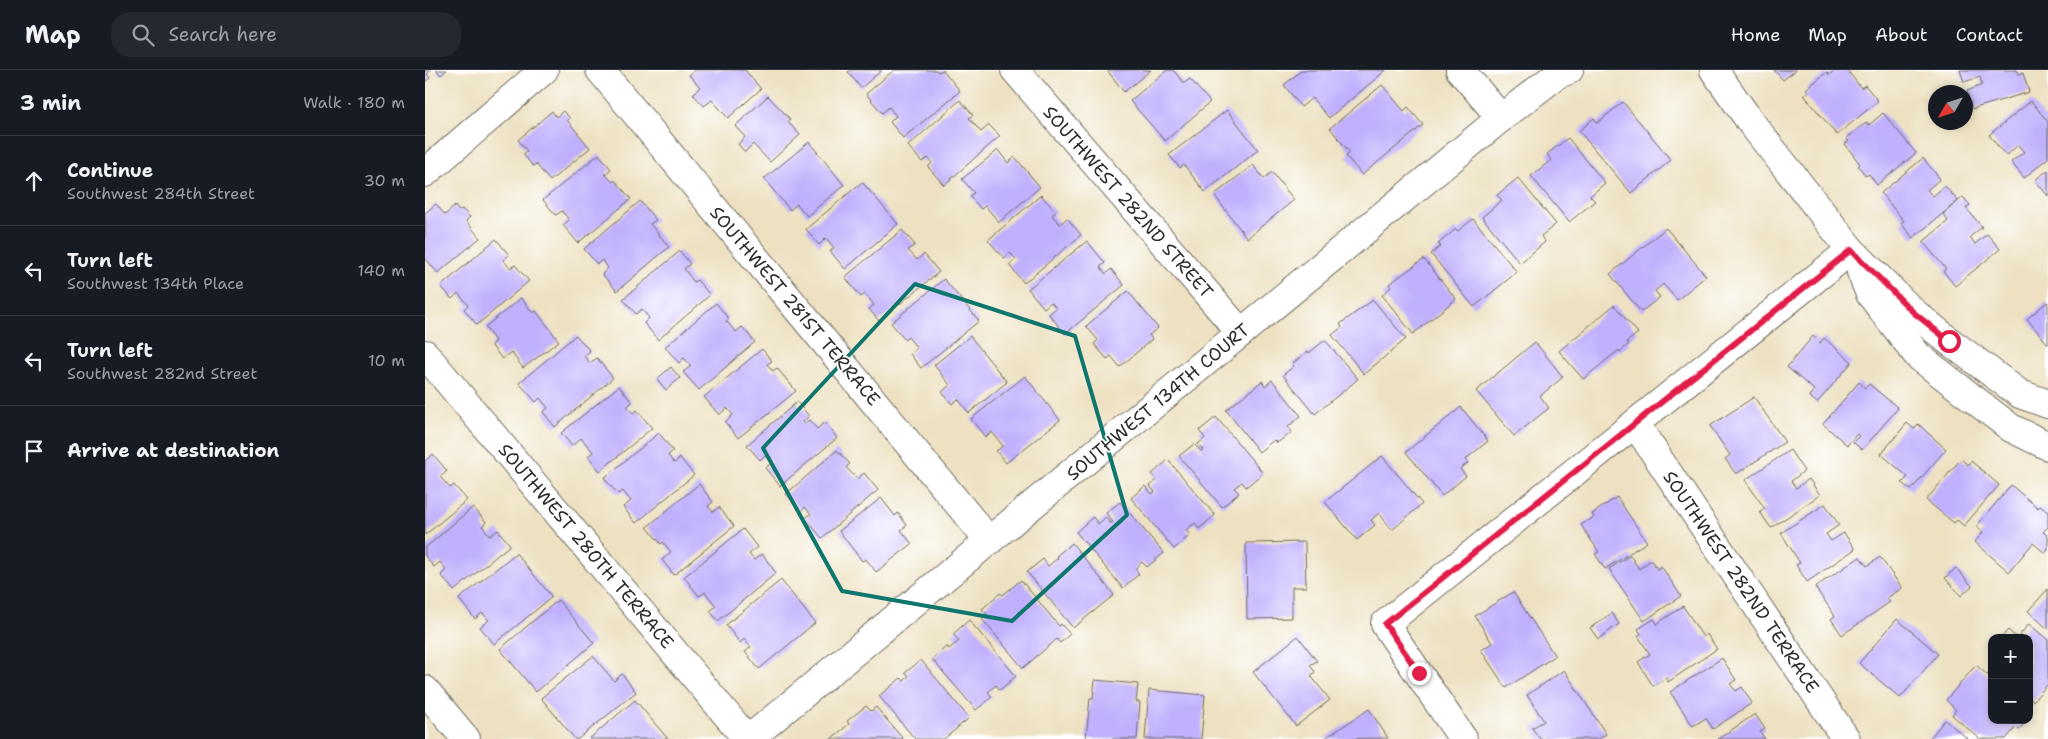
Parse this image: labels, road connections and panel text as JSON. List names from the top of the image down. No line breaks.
{"streets":{"street":["SOUTHWEST 282ND STREET","SOUTHWEST 281ST TERRACE","SOUTHWEST 134TH COURT","SOUTHWEST 280TH TERRACE","SOUTHWEST 282ND TERRACE"]},"crossings":[["SOUTHWEST 282ND STREET","SOUTHWEST 134TH COURT"],["SOUTHWEST 281ST TERRACE","SOUTHWEST 134TH COURT"],["SOUTHWEST 134TH COURT","SOUTHWEST 280TH TERRACE"]],"north":"bottom left","page":{"header":"Map","search":"Search here","nav":["Home","Map","About","Contact"],"heading":["3 min","Walk · 180 m"],"list":[["Continue","Southwest 284th Street","30 m"],["Turn left","Southwest 134th Place","140 m"],["Turn left","Southwest 282nd Street","10 m"],"Arrive at destination"],"map_buttons":["+","−"]}}
